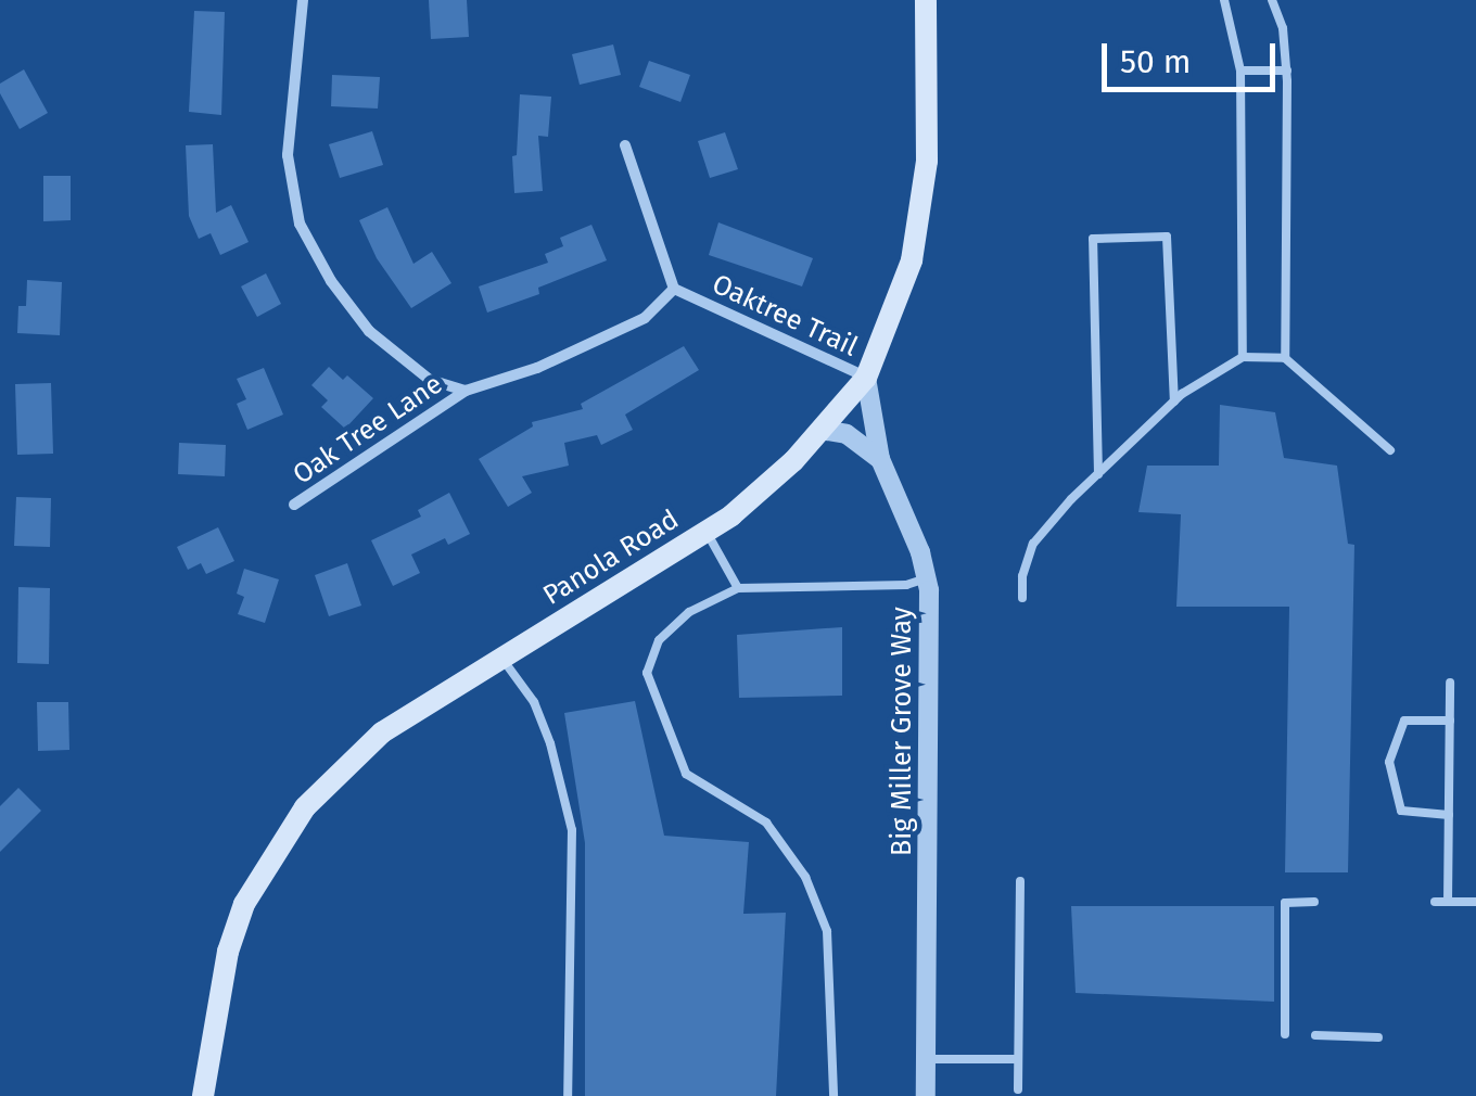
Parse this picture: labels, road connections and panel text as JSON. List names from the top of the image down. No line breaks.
{"streets":{"main road":["Panola Road"],"street":["Oaktree Trail","Oak Tree Lane","Big Miller Grove Way"]},"crossings":[["Oaktree Trail","Oak Tree Lane"],["Oaktree Trail","Panola Road"],["Oaktree Trail","Big Miller Grove Way"],["Panola Road","Big Miller Grove Way"]],"scale_bar":"50 m"}
